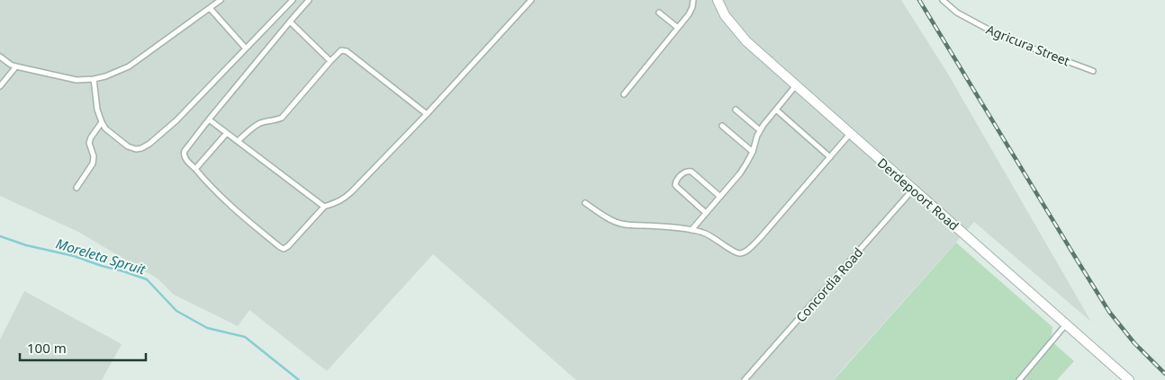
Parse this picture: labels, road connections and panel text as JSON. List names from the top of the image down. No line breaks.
{"streets":{"street":["Derdepoort Road"],"lane":["Agricura Street","Concordia Road"]},"crossings":[["Derdepoort Road","Concordia Road"]],"water":["Moreleta Spruit"],"scale_bar":"100 m"}
